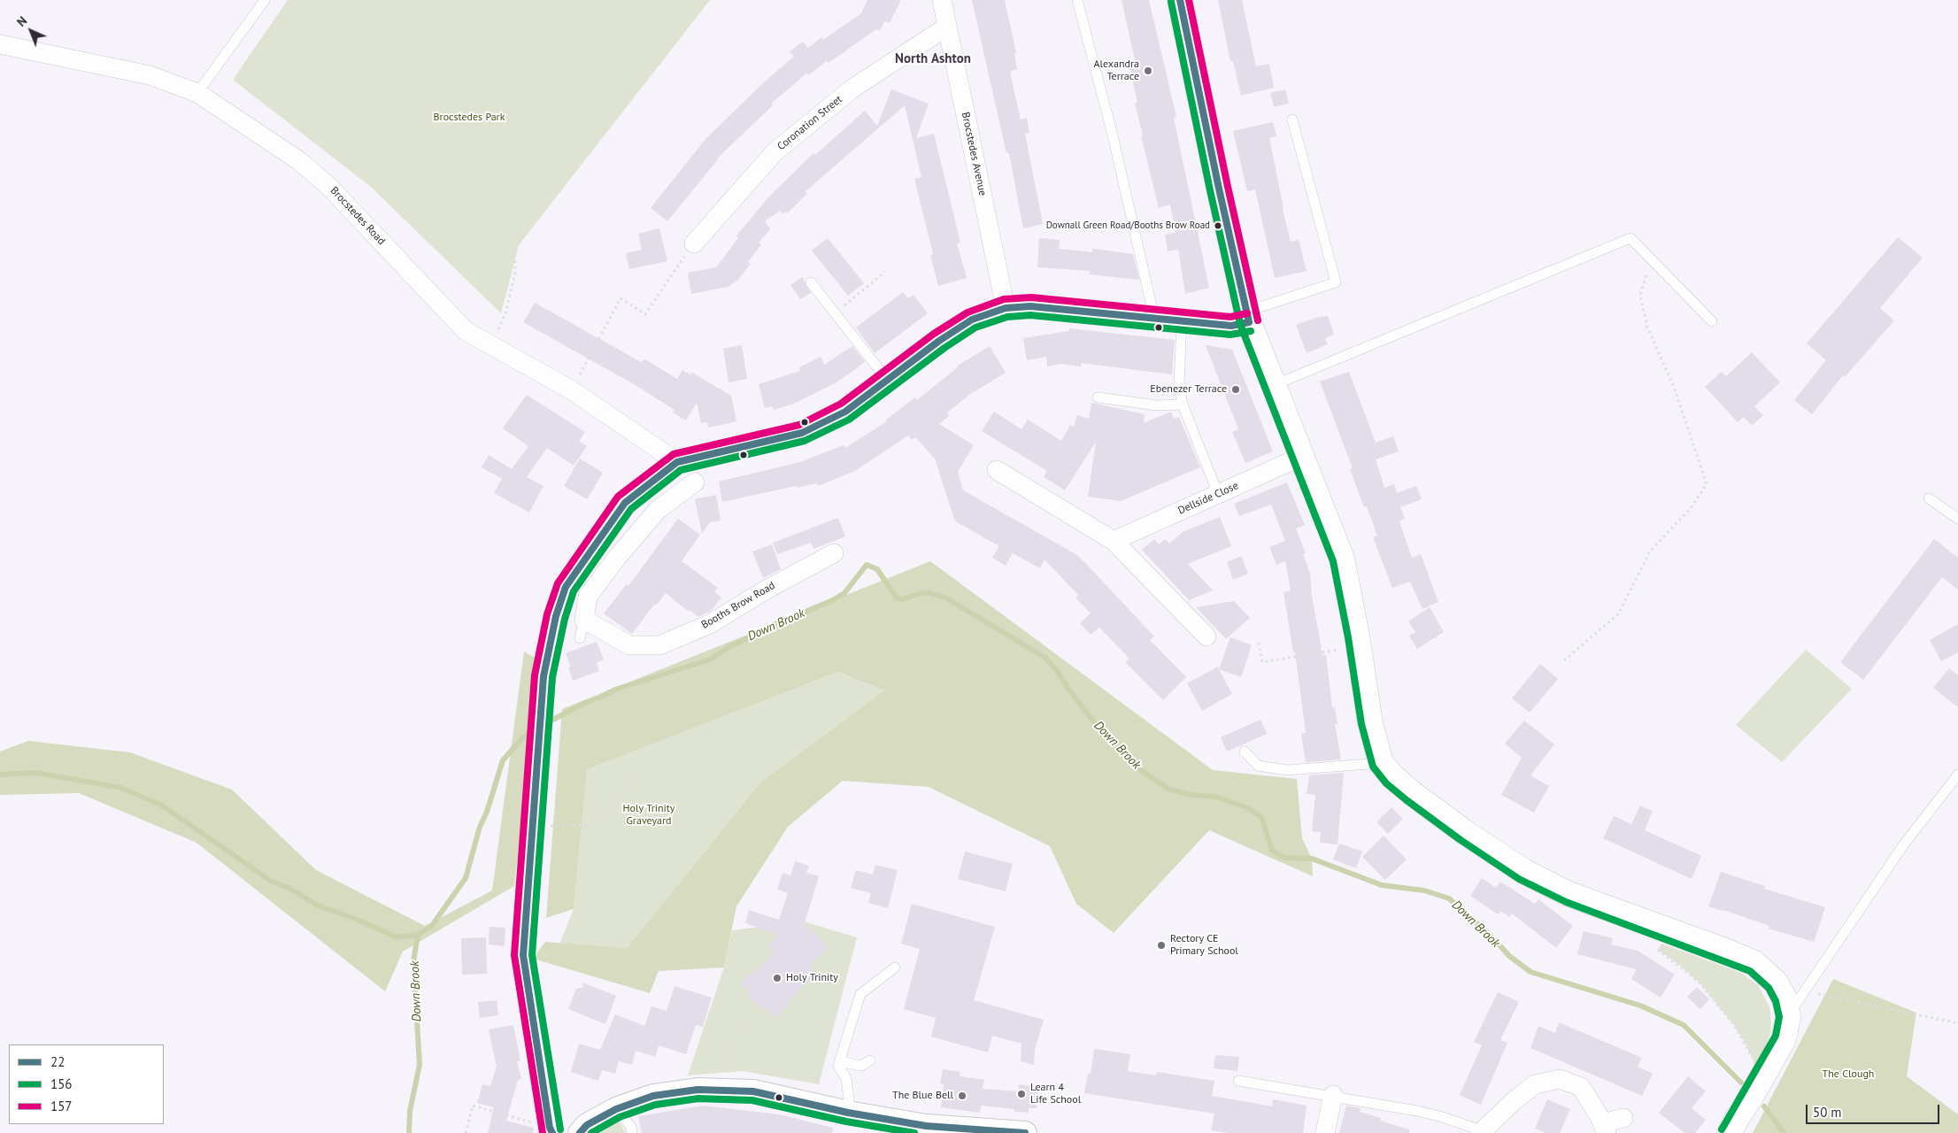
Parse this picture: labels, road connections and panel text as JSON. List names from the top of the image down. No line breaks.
{"streets":{"street":["Coronation Street","Brocstedes Avenue","Brocstedes Road","Dellside Close","Booths Brow Road"]},"crossings":[["Coronation Street","Brocstedes Avenue"]],"districts":["North Ashton"],"water":["Down Brook"],"parks":["Brocstedes Park","Holy Trinity Graveyard","The Clough"],"places":["Alexandra Terrace","Downall Green Road/Booths Brow Road","Ebenezer Terrace","Rectory CE Primary School","Holy Trinity","Learn 4 Life School","The Blue Bell"],"lines":["transit line 22","transit line 157","transit line 156"],"legend":["22","156","157"],"scale_bar":"50 m","north":"top left"}
